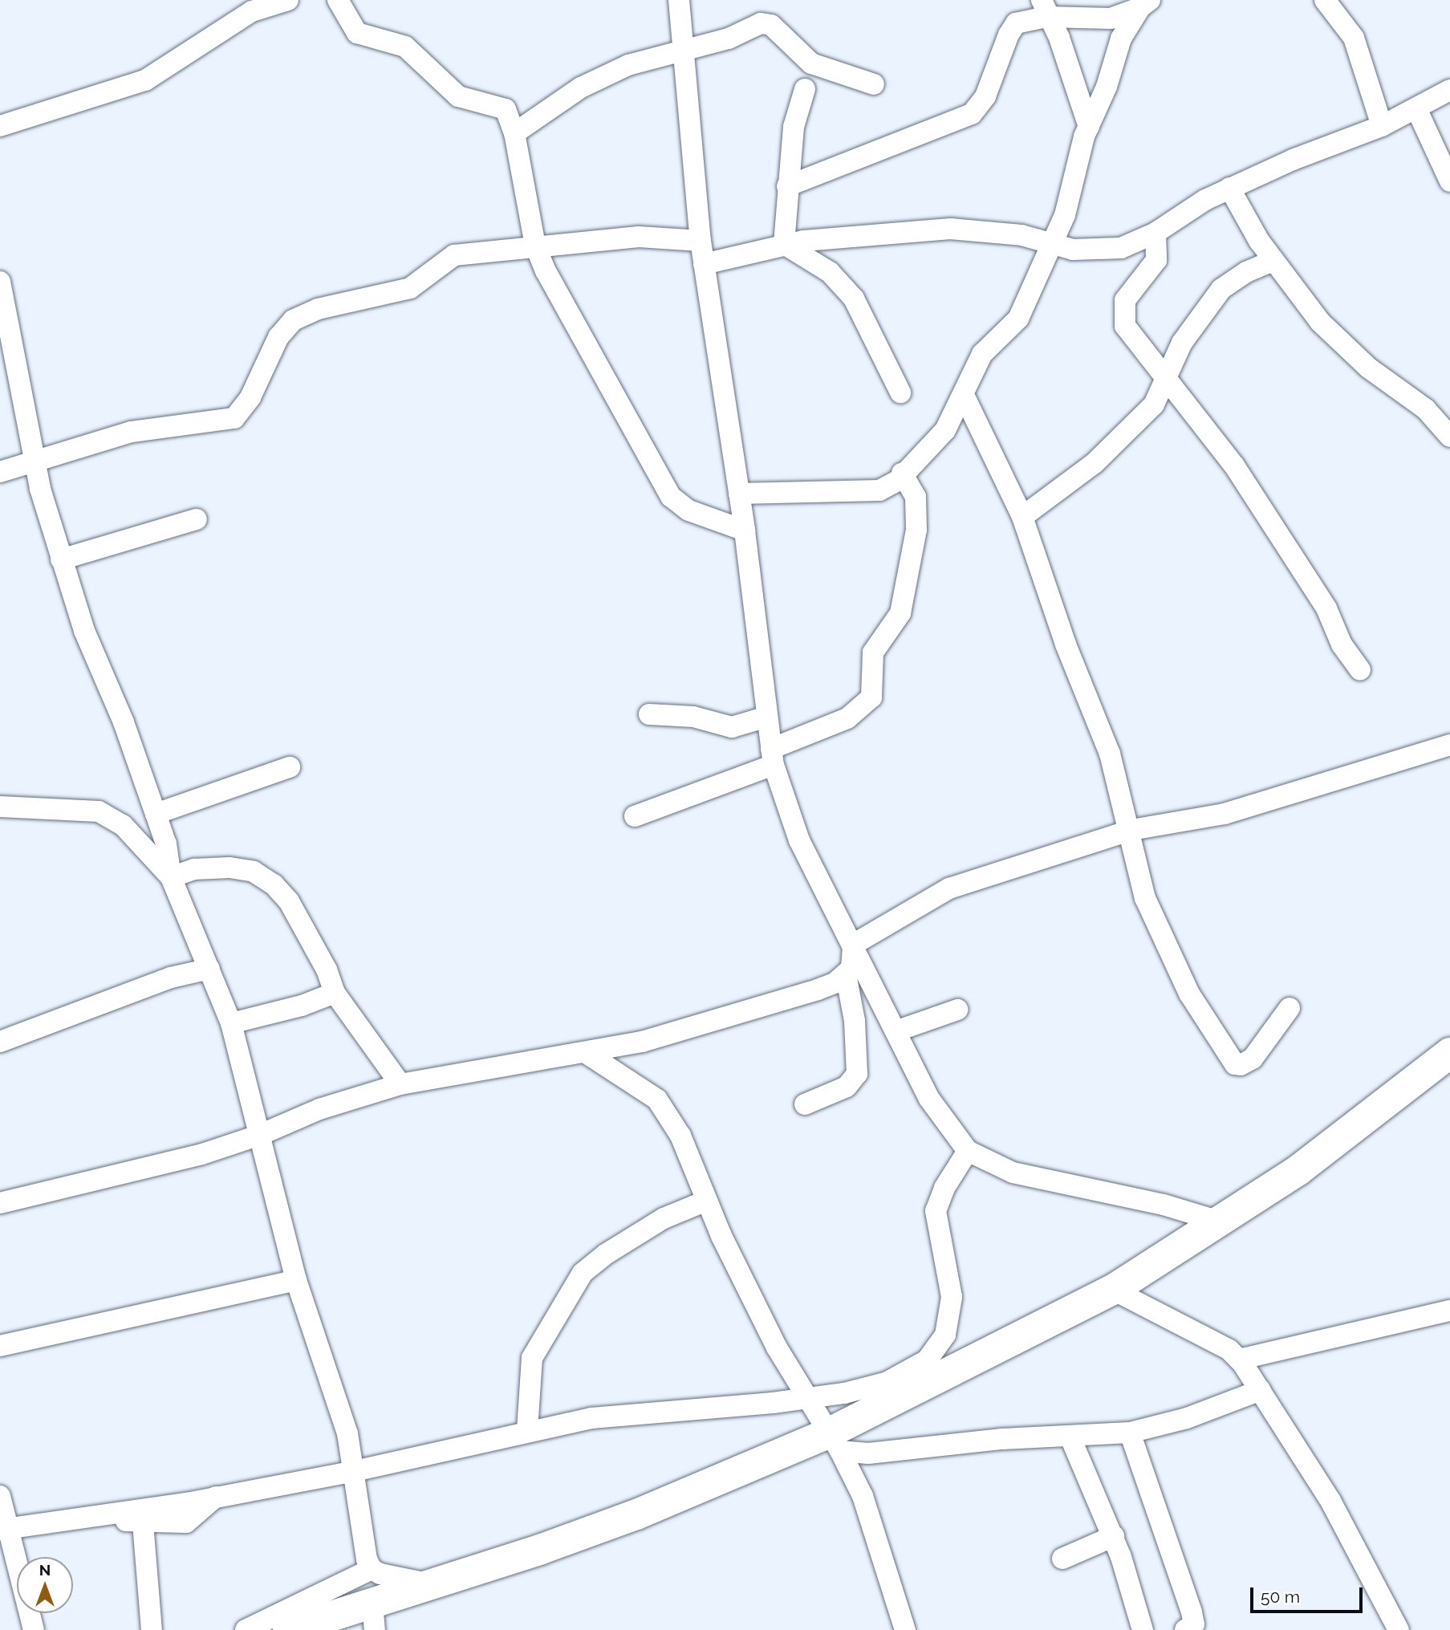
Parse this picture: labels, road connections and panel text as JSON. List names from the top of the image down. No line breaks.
{"scale_bar":"50 m","north":"top"}
